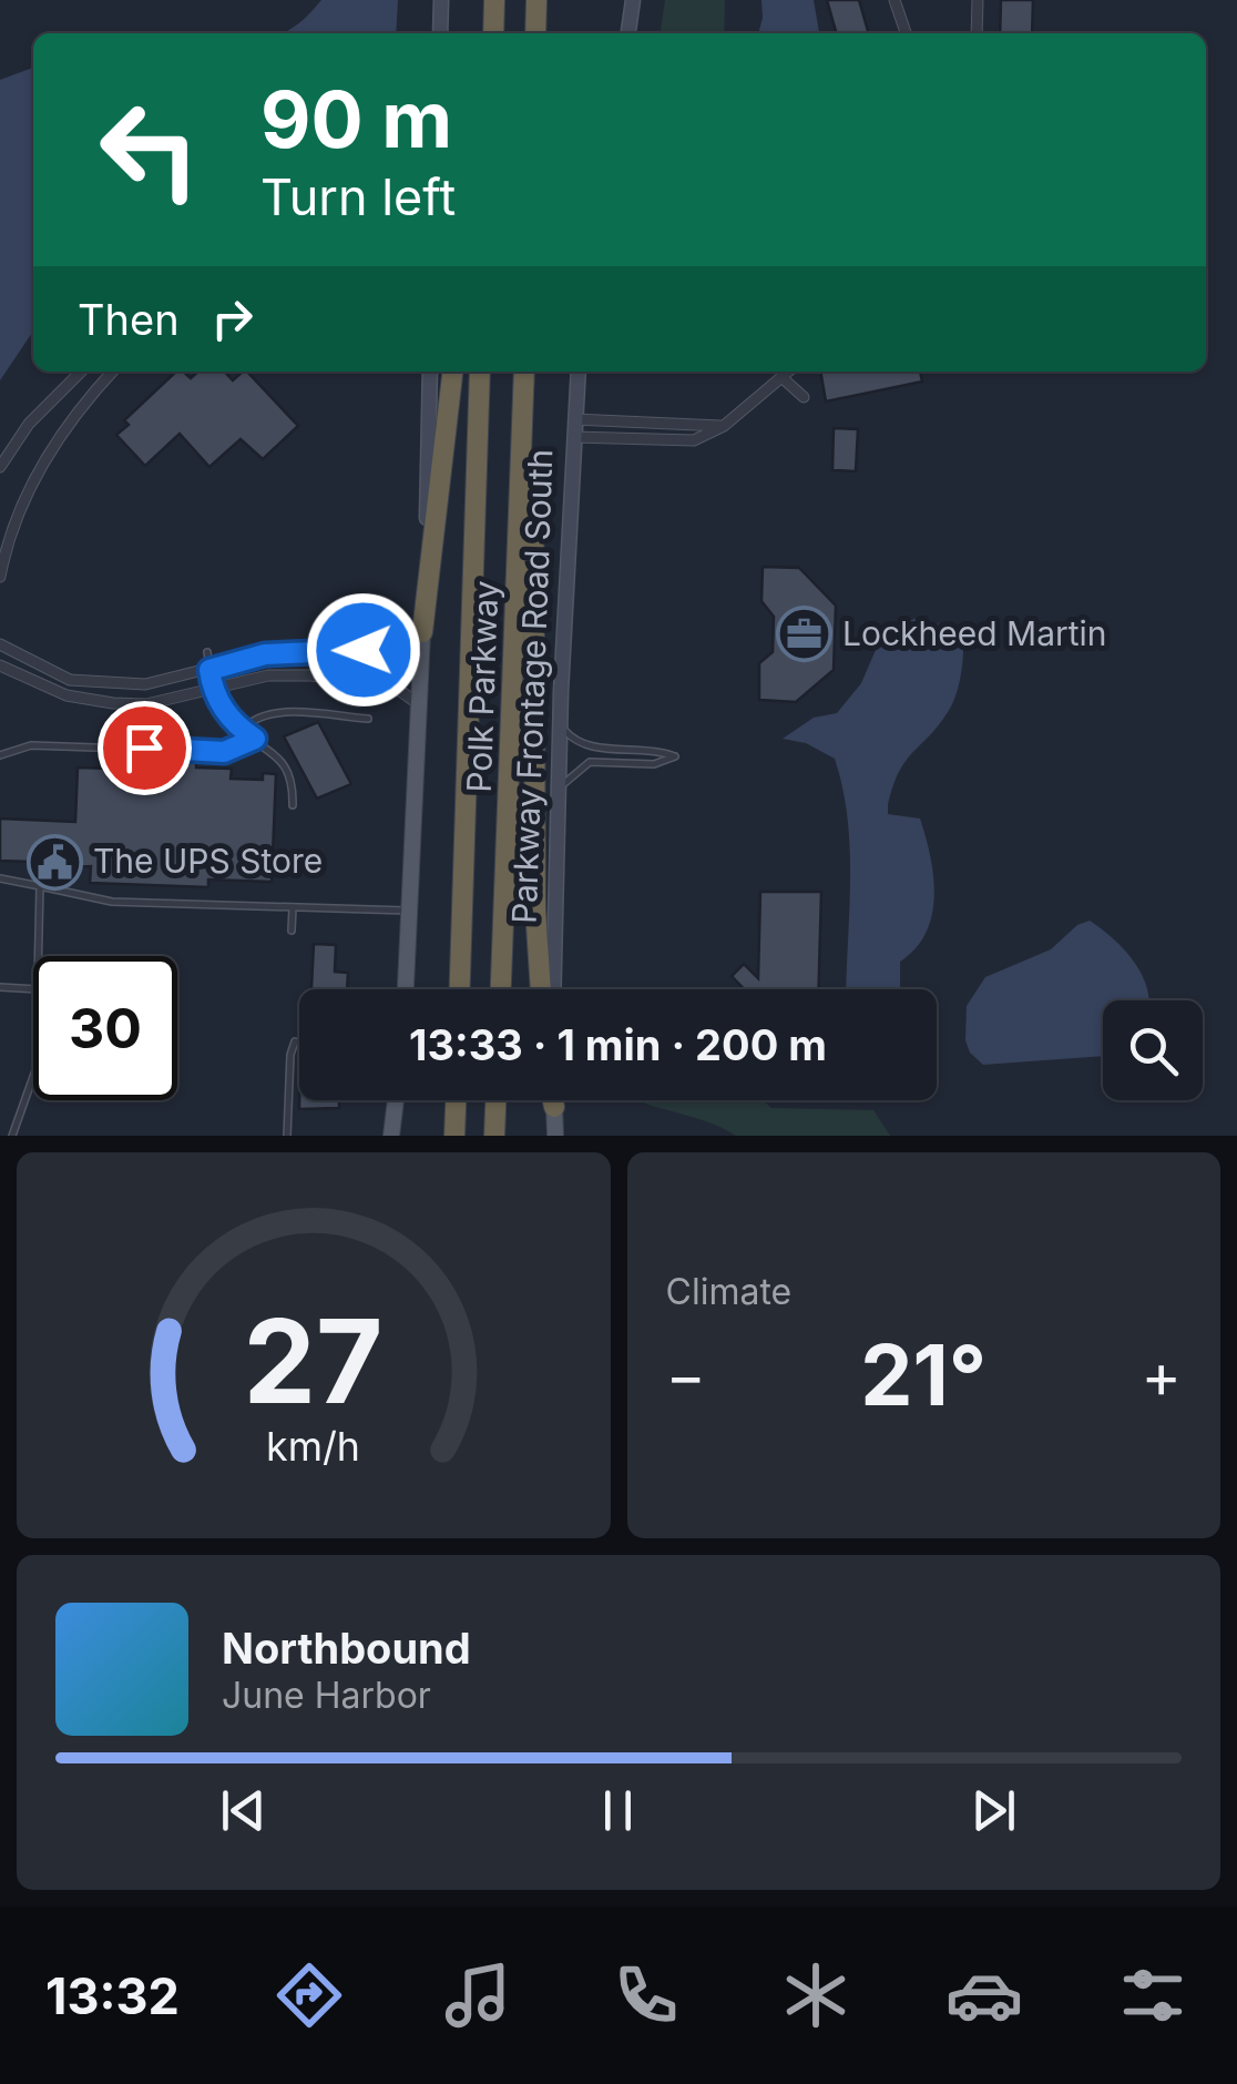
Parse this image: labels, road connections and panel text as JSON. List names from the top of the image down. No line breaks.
{"streets":{"highway":["Polk Parkway"],"main road":["Parkway Frontage Road South"]},"places":{"office":["Lockheed Martin"],"public building":["The UPS Store"]},"page":{"turn":["90 m","Turn left"],"then":"Then","limit":"30","trip":"13:33 · 1 min · 200 m","tile":"Climate","heat":["−","21°","+"],"song":["Northbound","June Harbor"],"tabs":"13:32","gauge":["27","km/h"]}}
